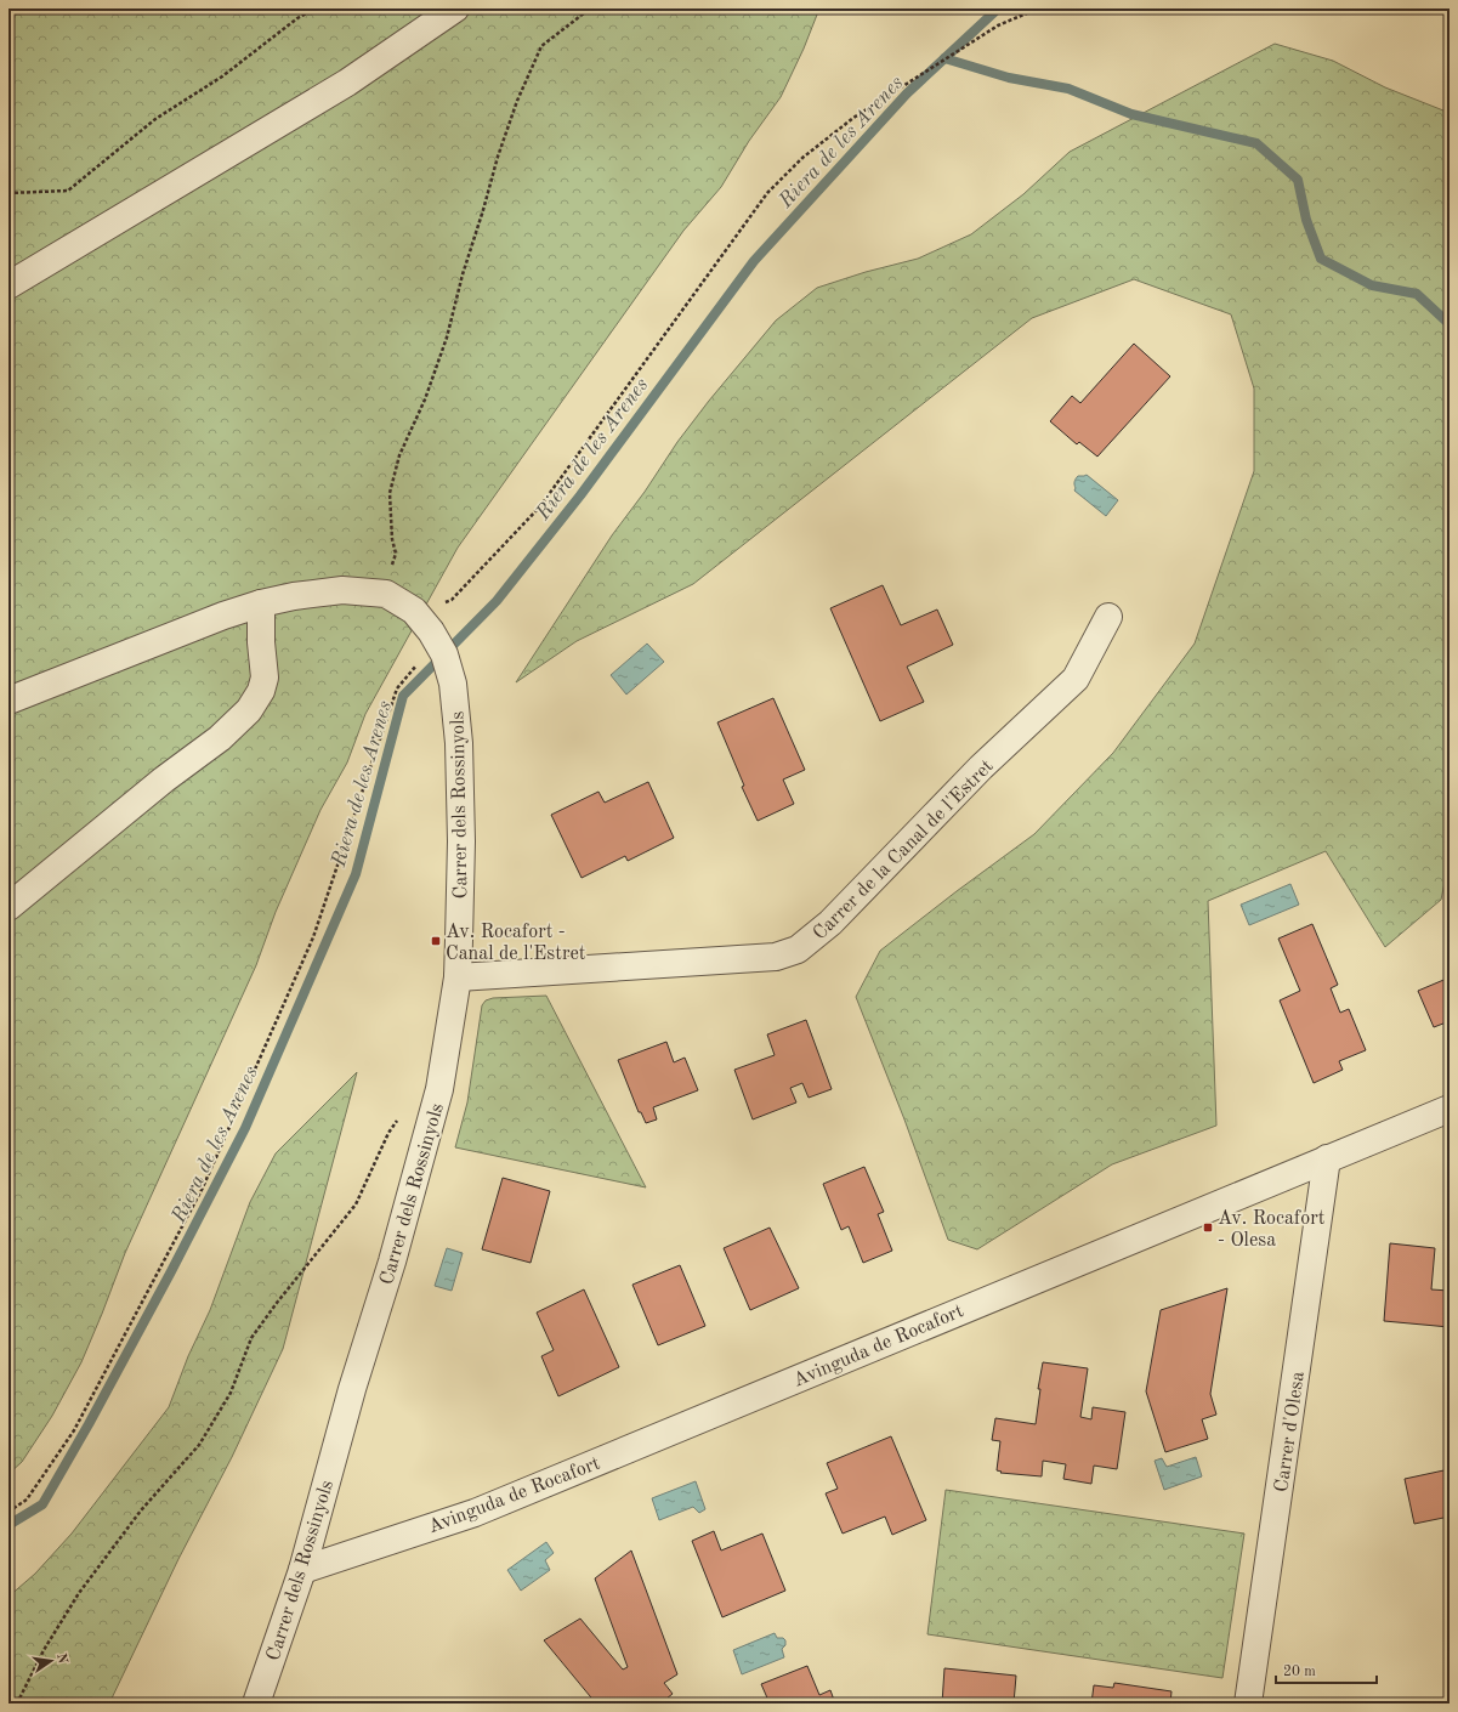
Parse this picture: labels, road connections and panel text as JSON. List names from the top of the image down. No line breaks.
{"streets":{"street":["Carrer dels Rossinyols","Carrer de la Canal de l'Estret","Avinguda de Rocafort","Carrer d'Olesa"]},"crossings":[["Carrer dels Rossinyols","Carrer de la Canal de l'Estret"],["Carrer dels Rossinyols","Avinguda de Rocafort"],["Avinguda de Rocafort","Carrer d'Olesa"]],"water":["Riera de les Arenes"],"places":{"transit":["Av. Rocafort - Canal de l'Estret","Av. Rocafort - Olesa"]},"scale_bar":"20 m","north":"right"}
